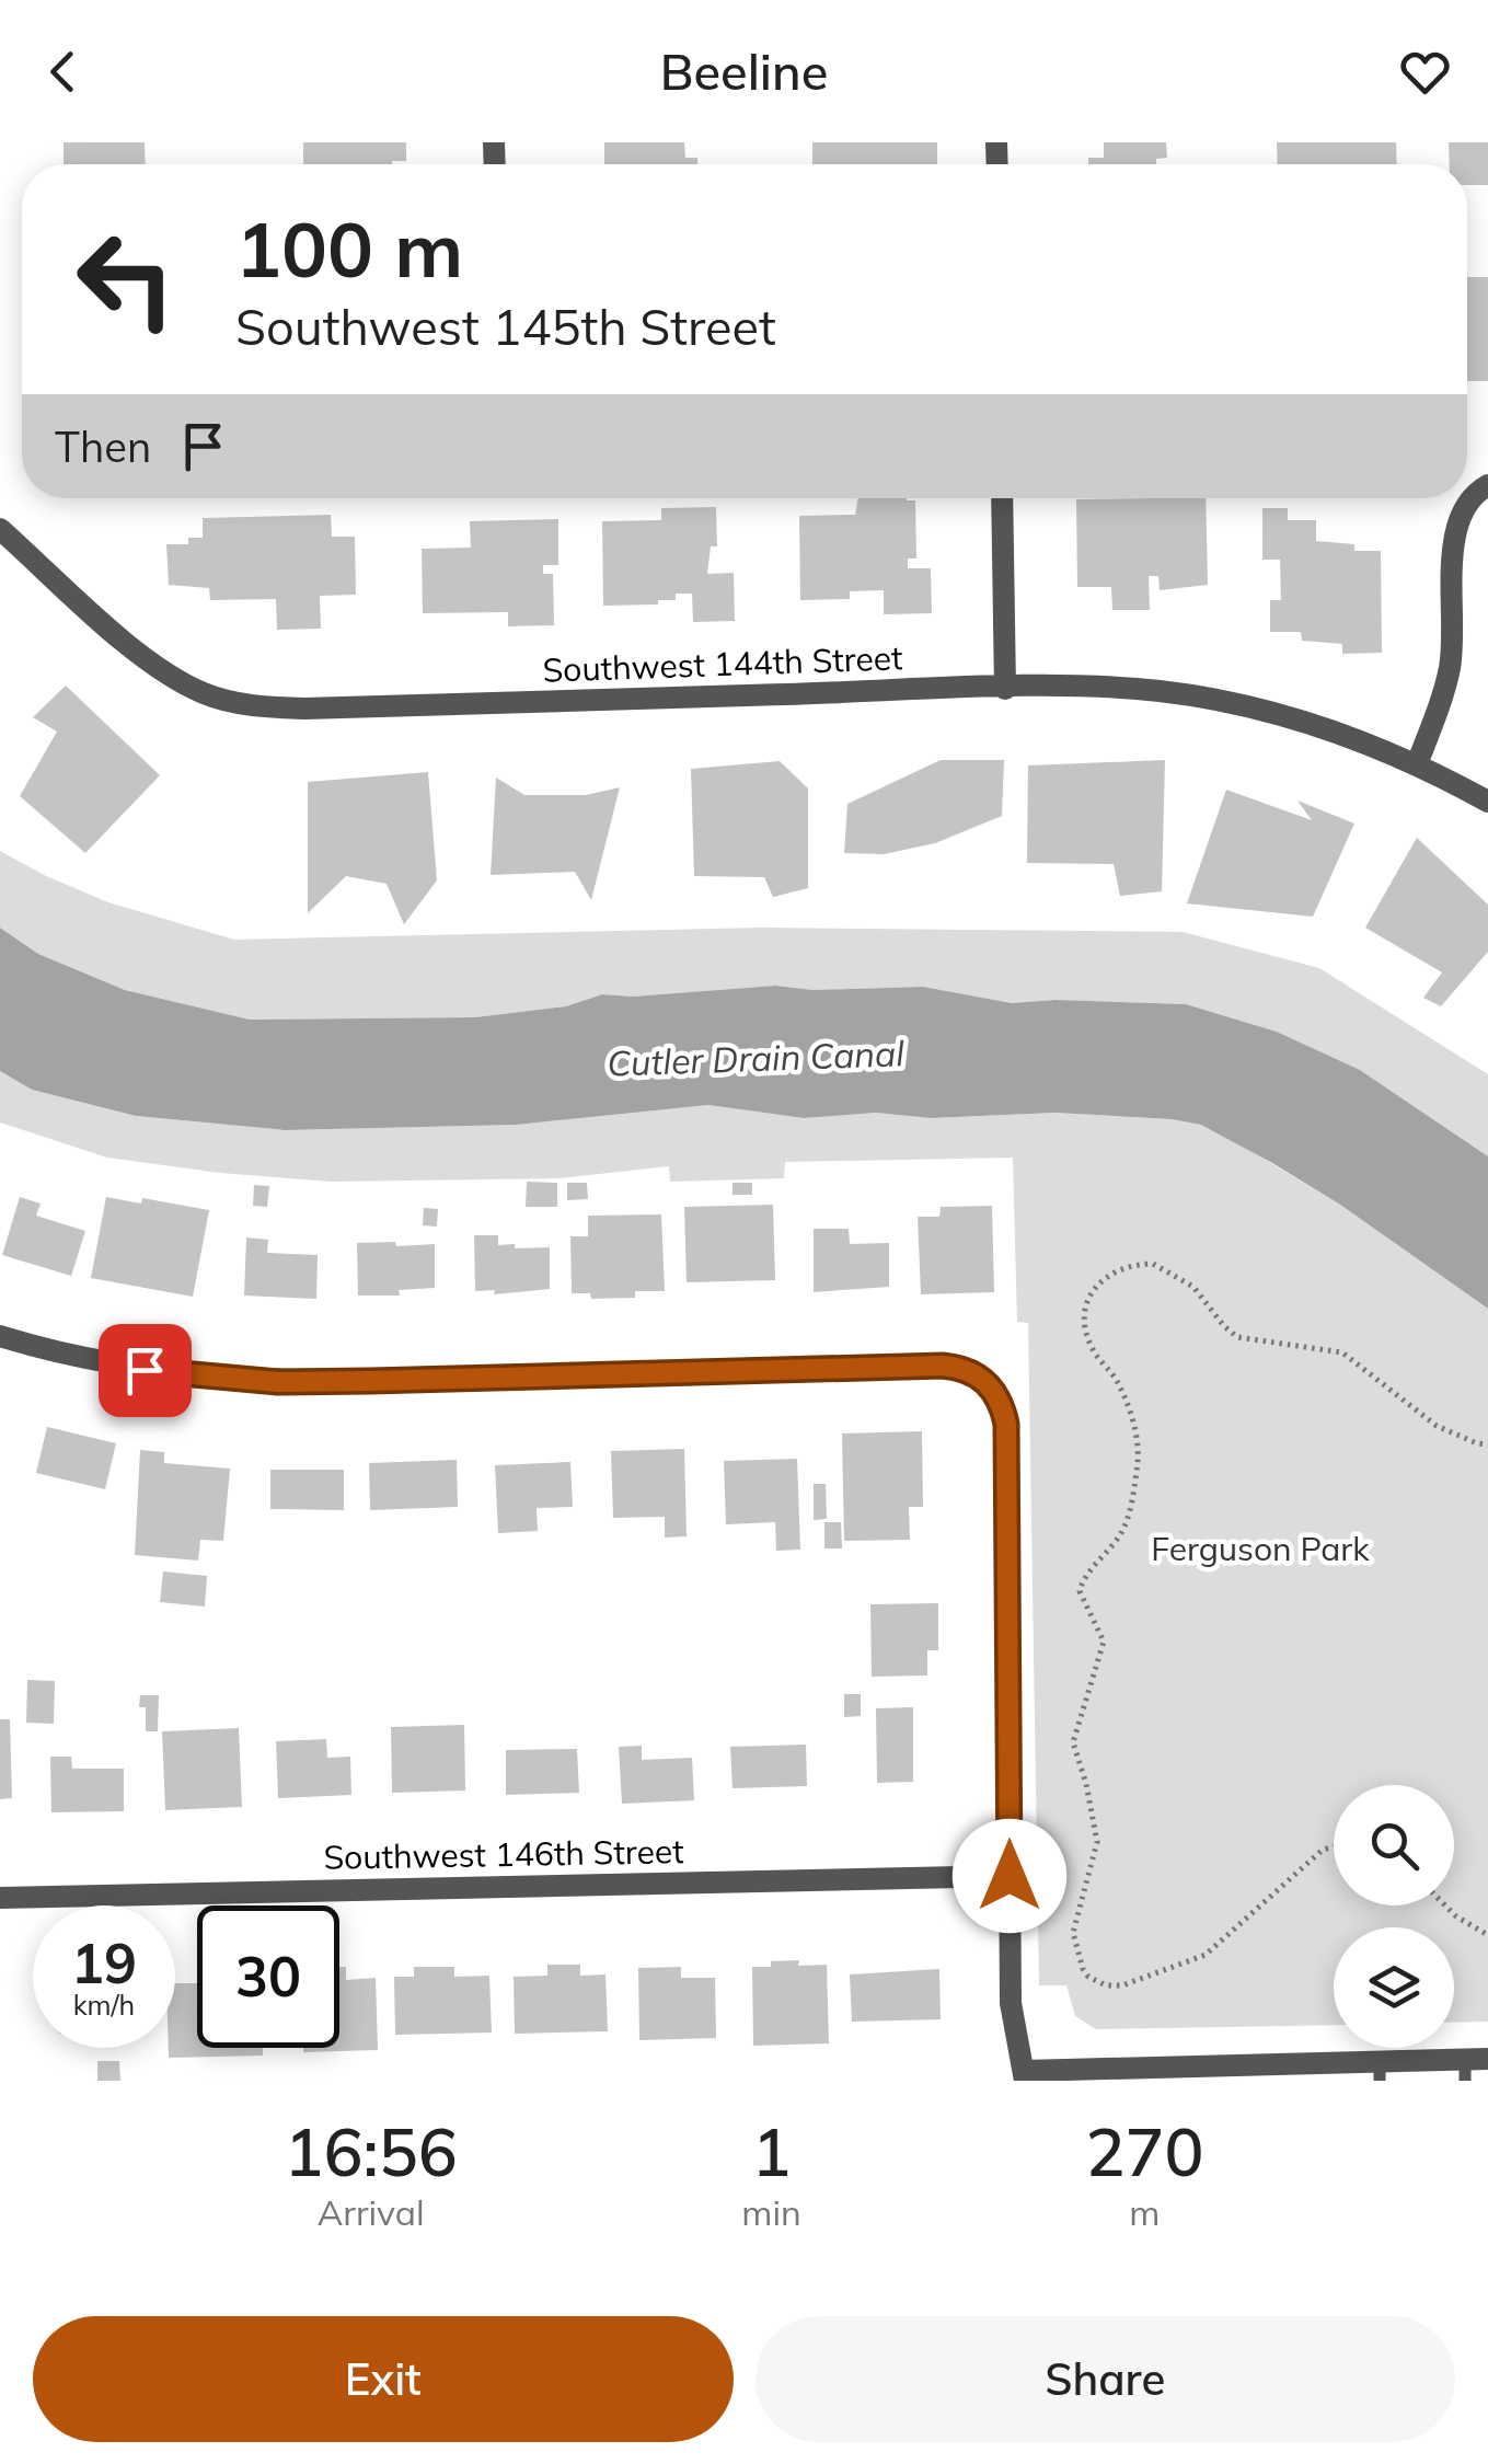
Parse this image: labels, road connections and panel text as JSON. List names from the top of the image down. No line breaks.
{"streets":{"street":["Southwest 144th Street","Southwest 146th Street"]},"water":["Cutler Drain Canal"],"parks":["Ferguson Park"],"page":{"header":"Beeline","turn":["100 m","Southwest 145th Street"],"then":"Then","speed":"19 km/h","limit":"30","eta":["16:56","Arrival","1","min","270","m"],"buttons":["Exit","Share"]}}
